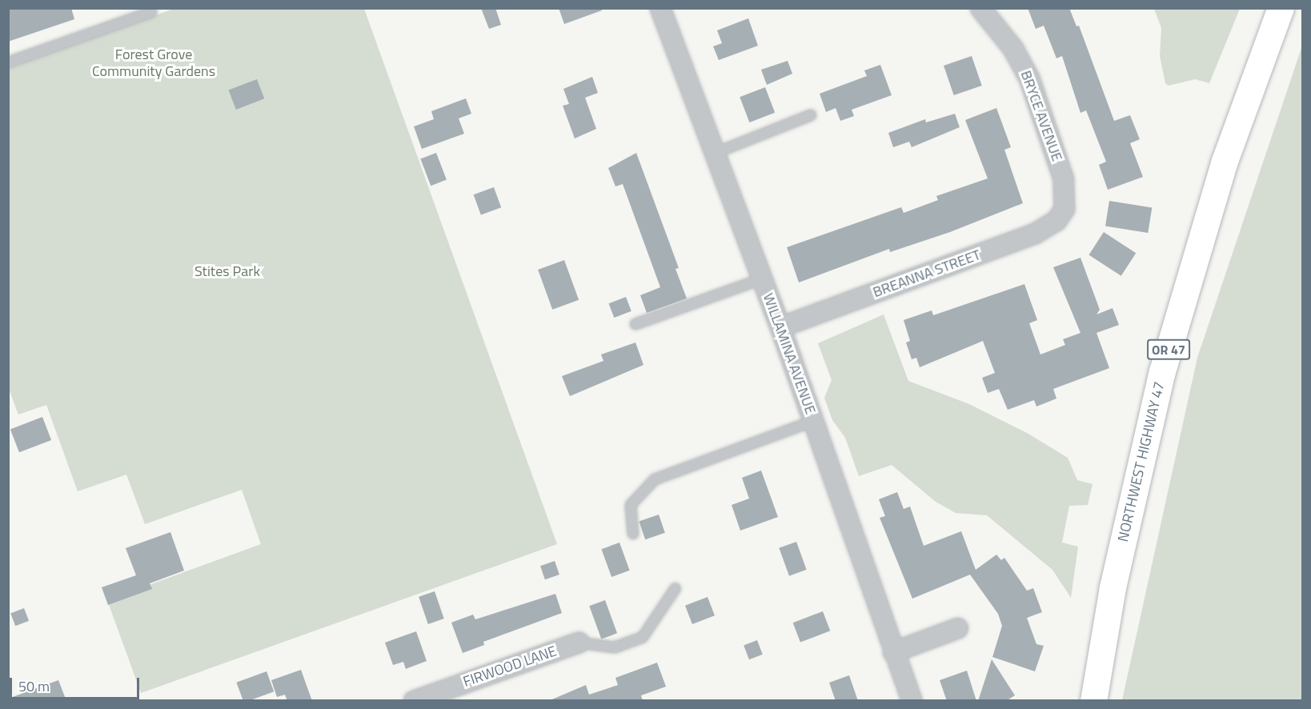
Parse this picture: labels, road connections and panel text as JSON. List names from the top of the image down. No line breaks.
{"streets":{"main road":["OR 47","NORTHWEST HIGHWAY 47"],"street":["BRYCE AVENUE","BREANNA STREET","WILLAMINA AVENUE","FIRWOOD LANE"]},"crossings":[["BRYCE AVENUE","BREANNA STREET"],["BREANNA STREET","WILLAMINA AVENUE"]],"parks":["Forest Grove Community Gardens","Stites Park"],"scale_bar":"50 m"}
